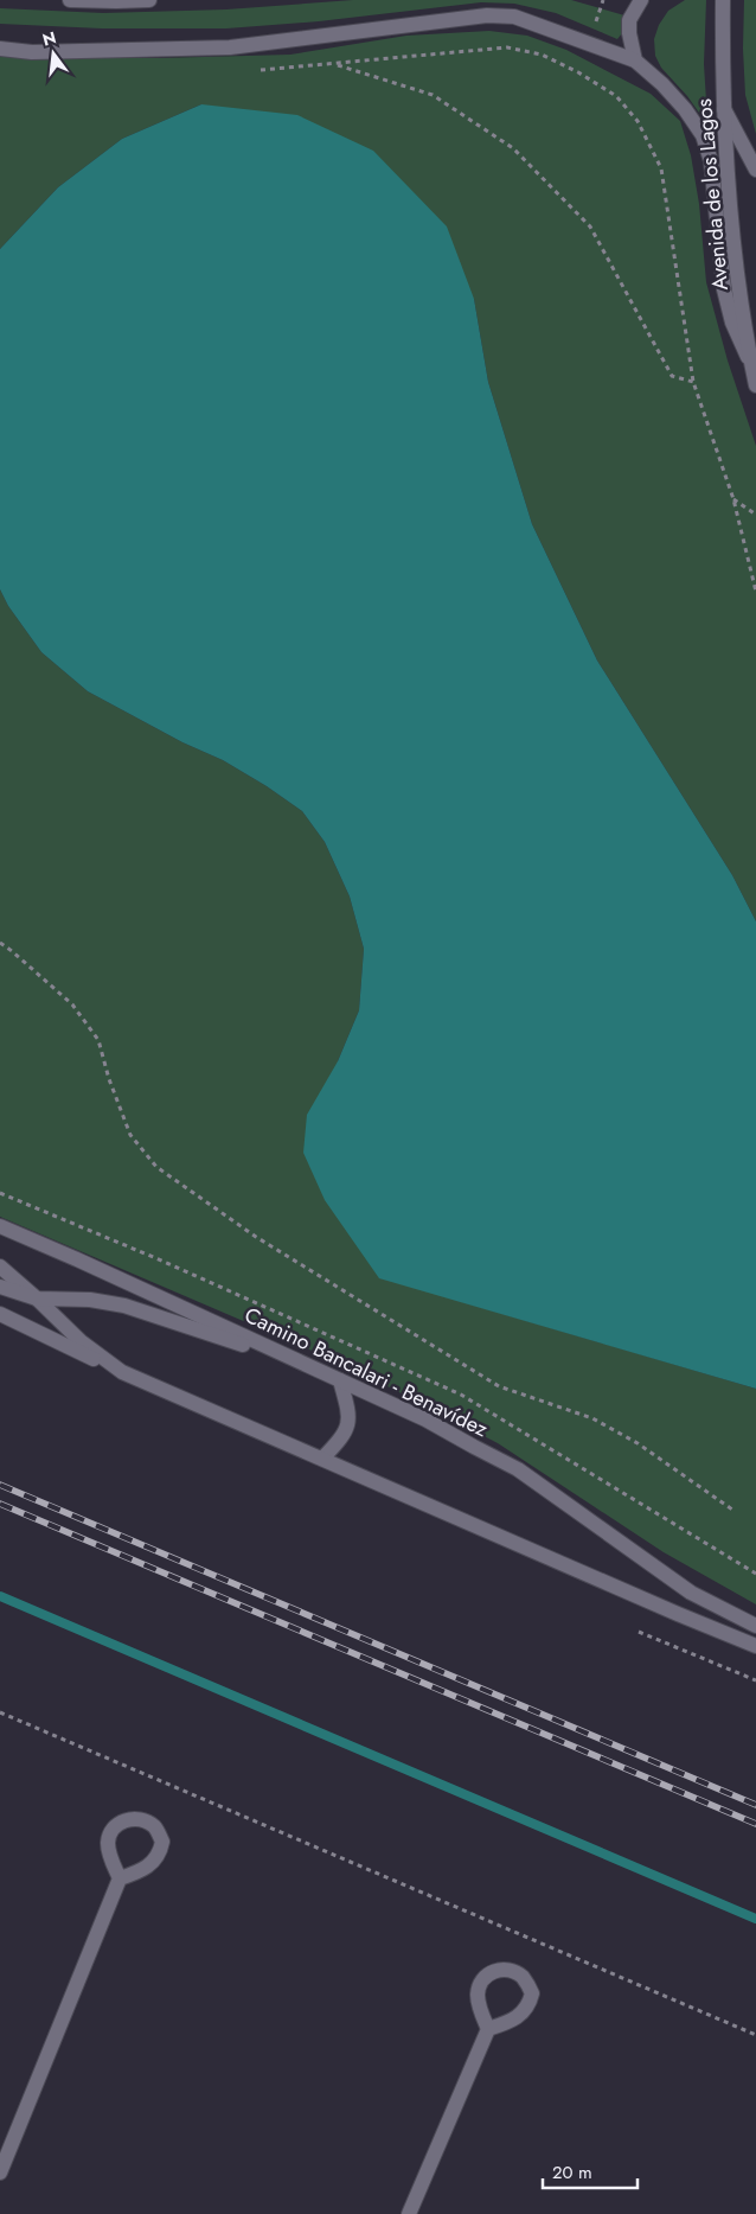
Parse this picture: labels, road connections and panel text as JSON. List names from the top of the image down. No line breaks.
{"streets":{"street":["Avenida de los Lagos","Camino Bancalari - Benavídez"]},"scale_bar":"20 m","north":"top"}
